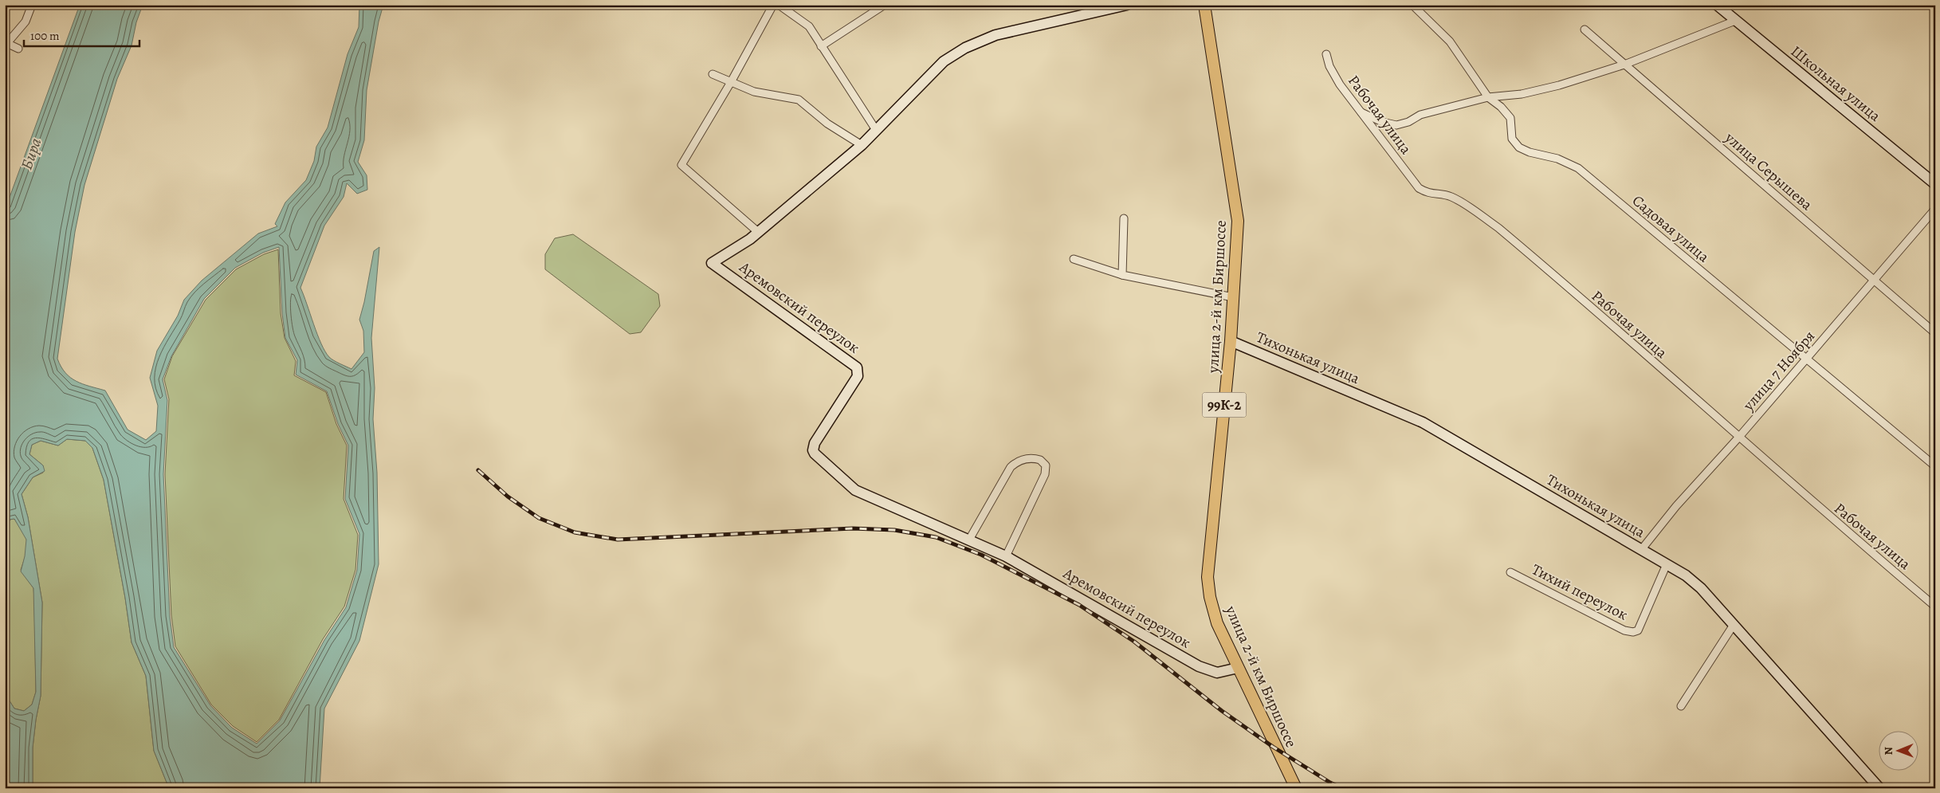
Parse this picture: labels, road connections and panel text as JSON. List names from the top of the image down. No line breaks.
{"streets":{"main road":["улица 2-й км Биршоссе","99К-2"],"street":["Школьная улица","Рабочая улица","улица Серышева","Садовая улица","Аремовский переулок","Тихонькая улица","улица 7 Ноября","Тихий переулок"]},"crossings":[["Рабочая улица","улица 7 Ноября"],["улица Серышева","улица 7 Ноября"],["Садовая улица","улица 7 Ноября"],["улица 2-й км Биршоссе","Аремовский переулок"],["улица 2-й км Биршоссе","Тихонькая улица"],["Тихонькая улица","улица 7 Ноября"],["Тихонькая улица","Тихий переулок"]],"water":["Бира"],"scale_bar":"100 m","north":"left"}
